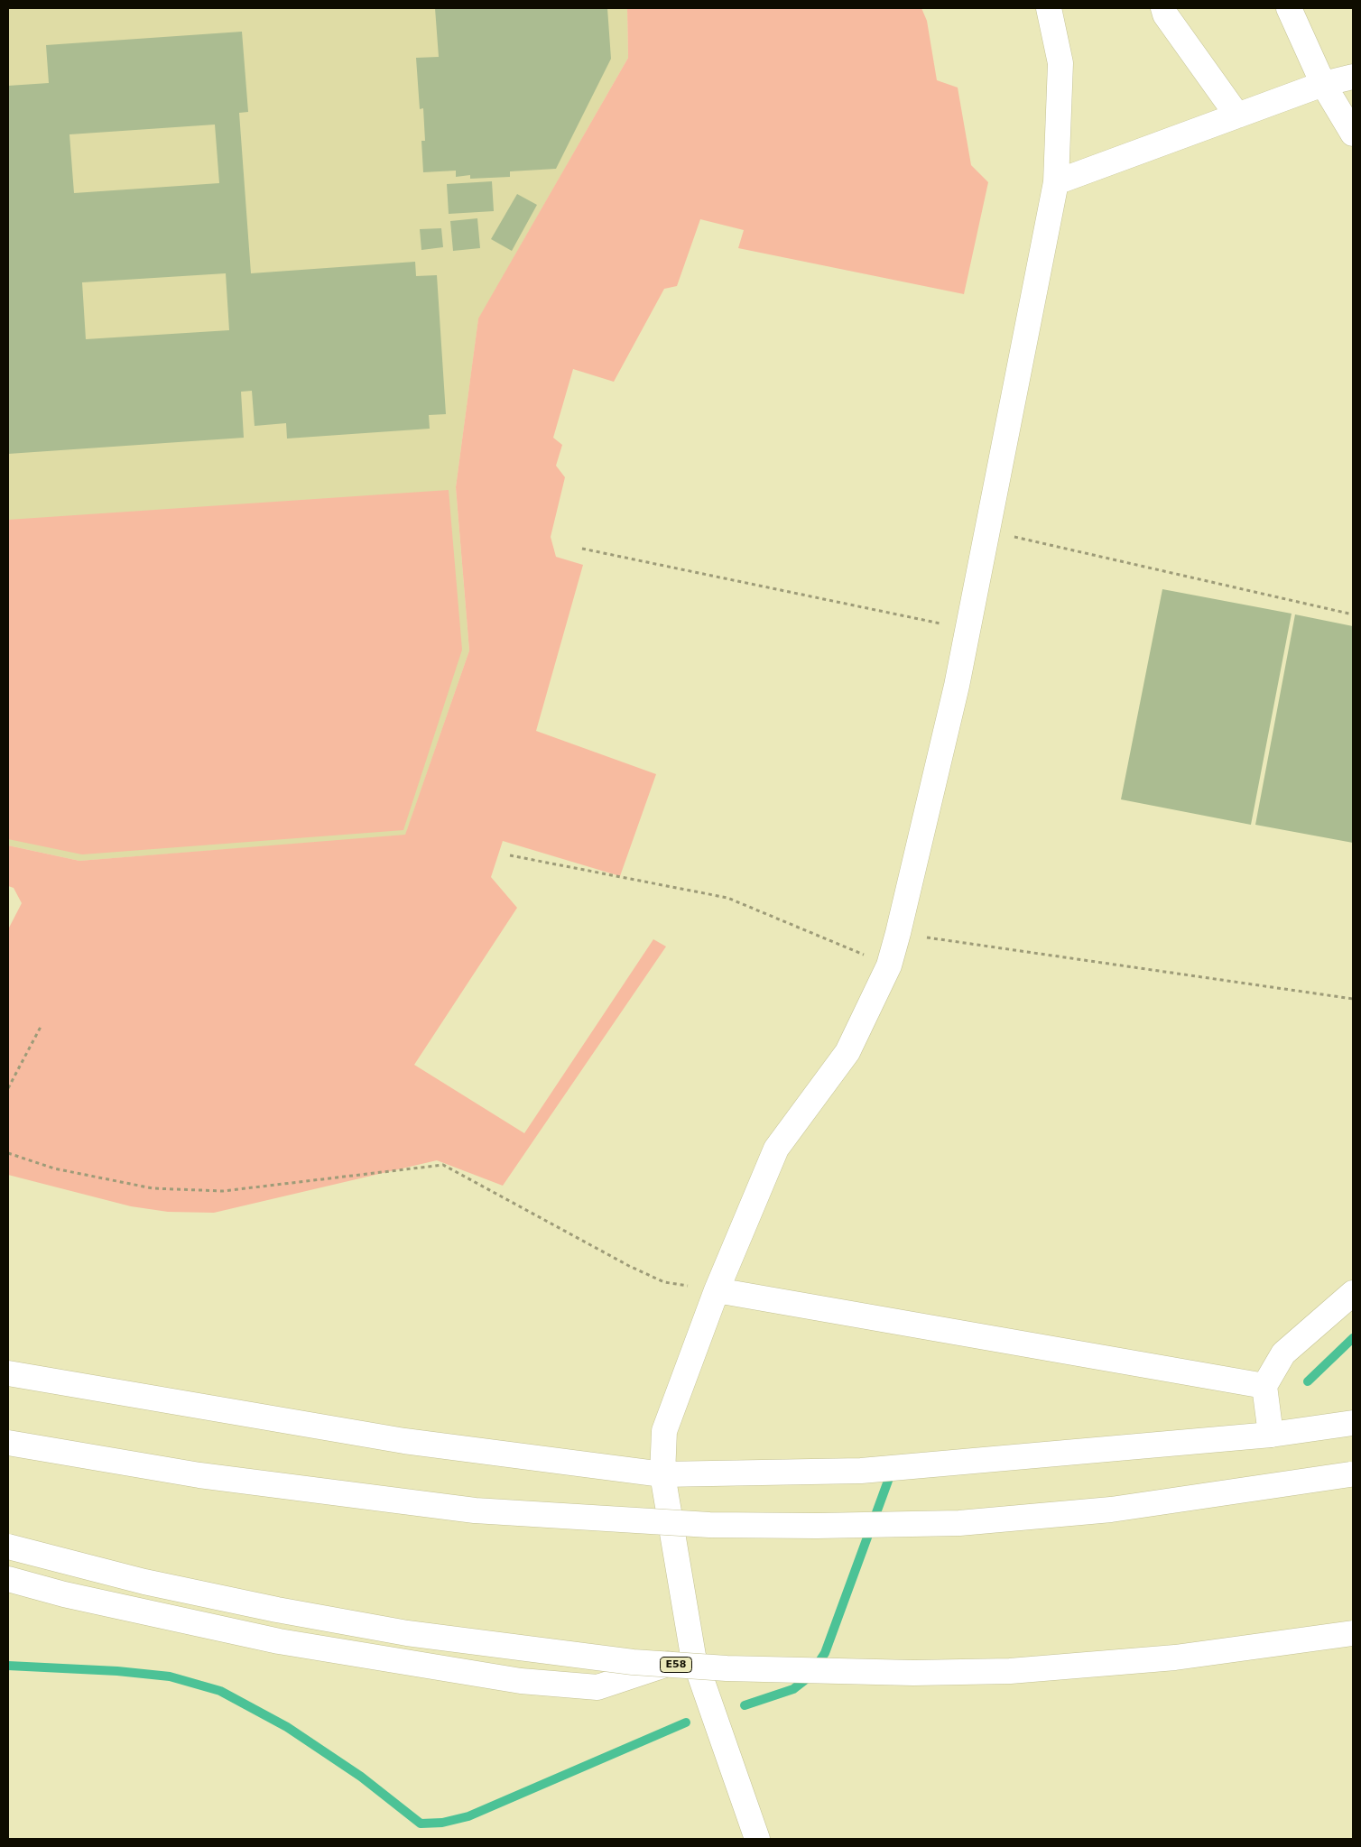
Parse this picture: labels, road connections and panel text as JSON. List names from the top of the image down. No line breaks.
{"streets":{"main road":["E58"]}}
